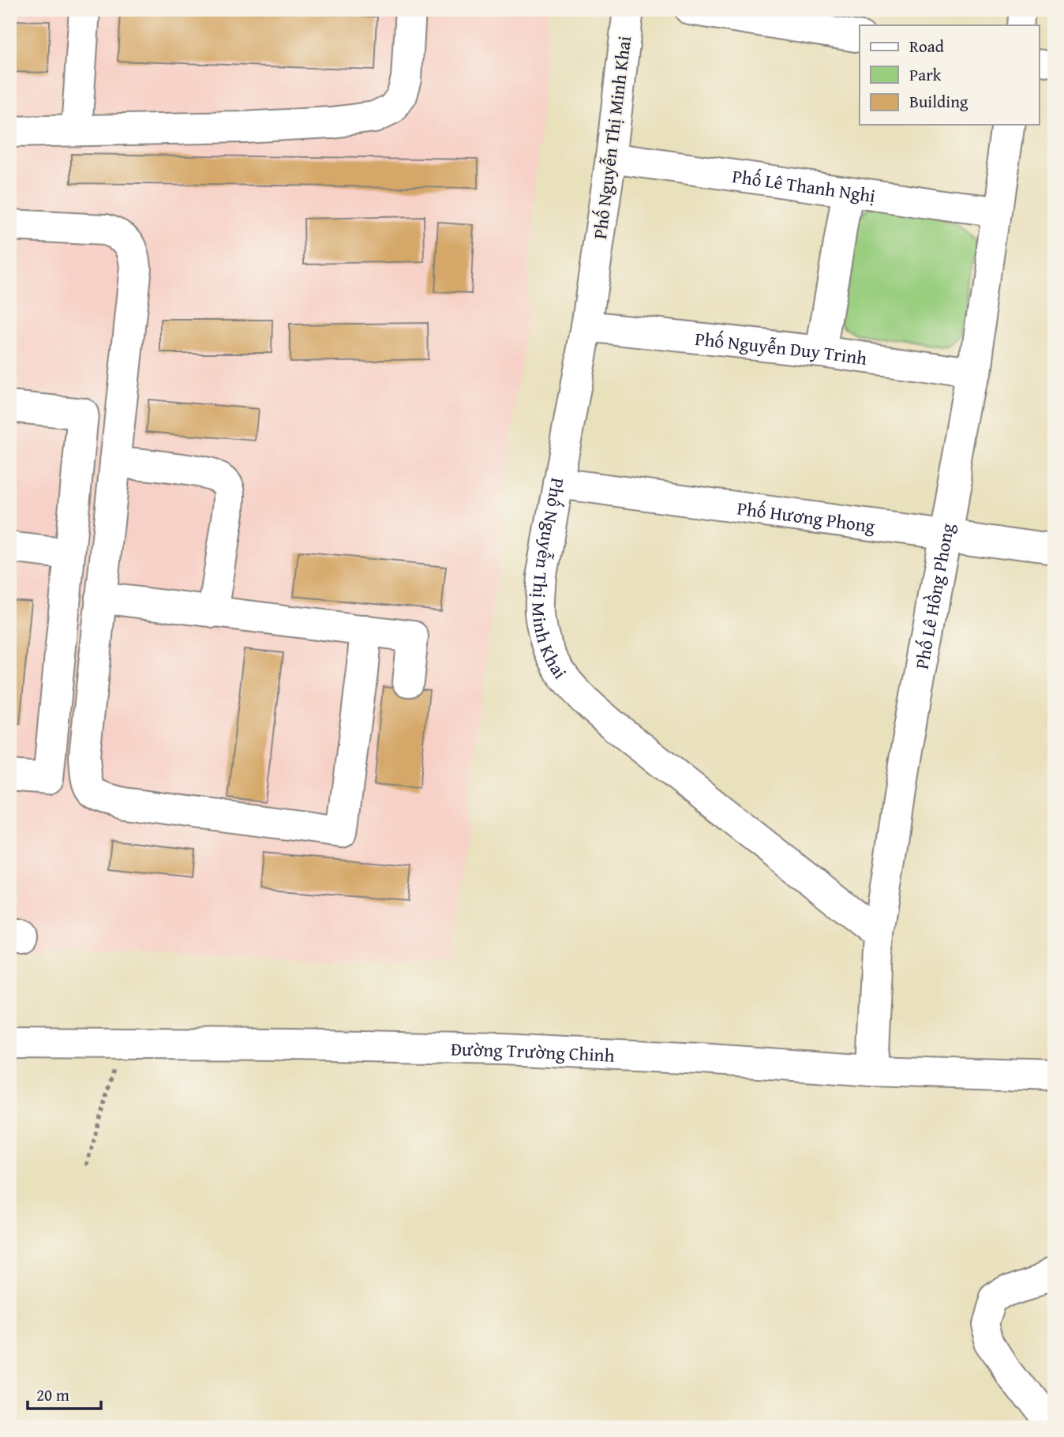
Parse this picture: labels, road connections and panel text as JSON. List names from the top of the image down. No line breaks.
{"streets":{"street":["Phố Nguyễn Thị Minh Khai","Phố Lê Thanh Nghị","Phố Nguyễn Duy Trinh","Phố Hương Phong","Phố Lê Hồng Phong","Đường Trường Chinh"]},"crossings":[["Phố Nguyễn Thị Minh Khai","Phố Lê Thanh Nghị"],["Phố Nguyễn Thị Minh Khai","Phố Nguyễn Duy Trinh"],["Phố Nguyễn Thị Minh Khai","Phố Hương Phong"],["Phố Nguyễn Thị Minh Khai","Phố Lê Hồng Phong"],["Phố Lê Thanh Nghị","Phố Lê Hồng Phong"],["Phố Nguyễn Duy Trinh","Phố Lê Hồng Phong"],["Phố Hương Phong","Phố Lê Hồng Phong"],["Phố Lê Hồng Phong","Đường Trường Chinh"]],"legend":["Road","Park","Building"],"scale_bar":"20 m"}
